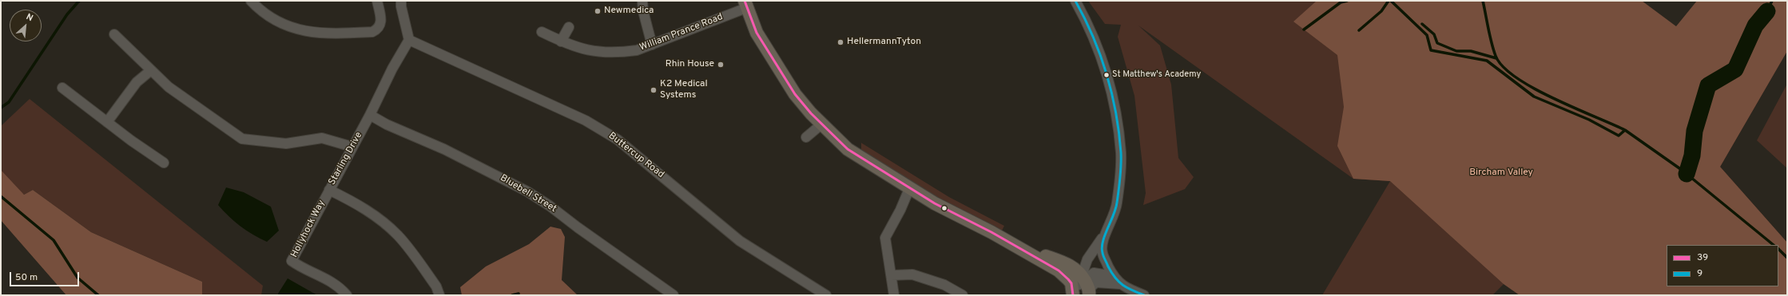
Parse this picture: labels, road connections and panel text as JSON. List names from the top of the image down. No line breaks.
{"streets":{"main road":["William Prance Road"],"street":["Buttercup Road","Starling Drive","Bluebell Street","Hollyhock Way"]},"crossings":[["Buttercup Road","Starling Drive"],["Starling Drive","Bluebell Street"],["Starling Drive","Hollyhock Way"]],"parks":["Bircham Valley"],"places":["Newmedica","HellermannTyton","Rhin House","St Matthew's Academy","K2 Medical Systems"],"lines":["transit line 39","transit line 9"],"legend":["39","9"],"scale_bar":"50 m","north":"top right"}
